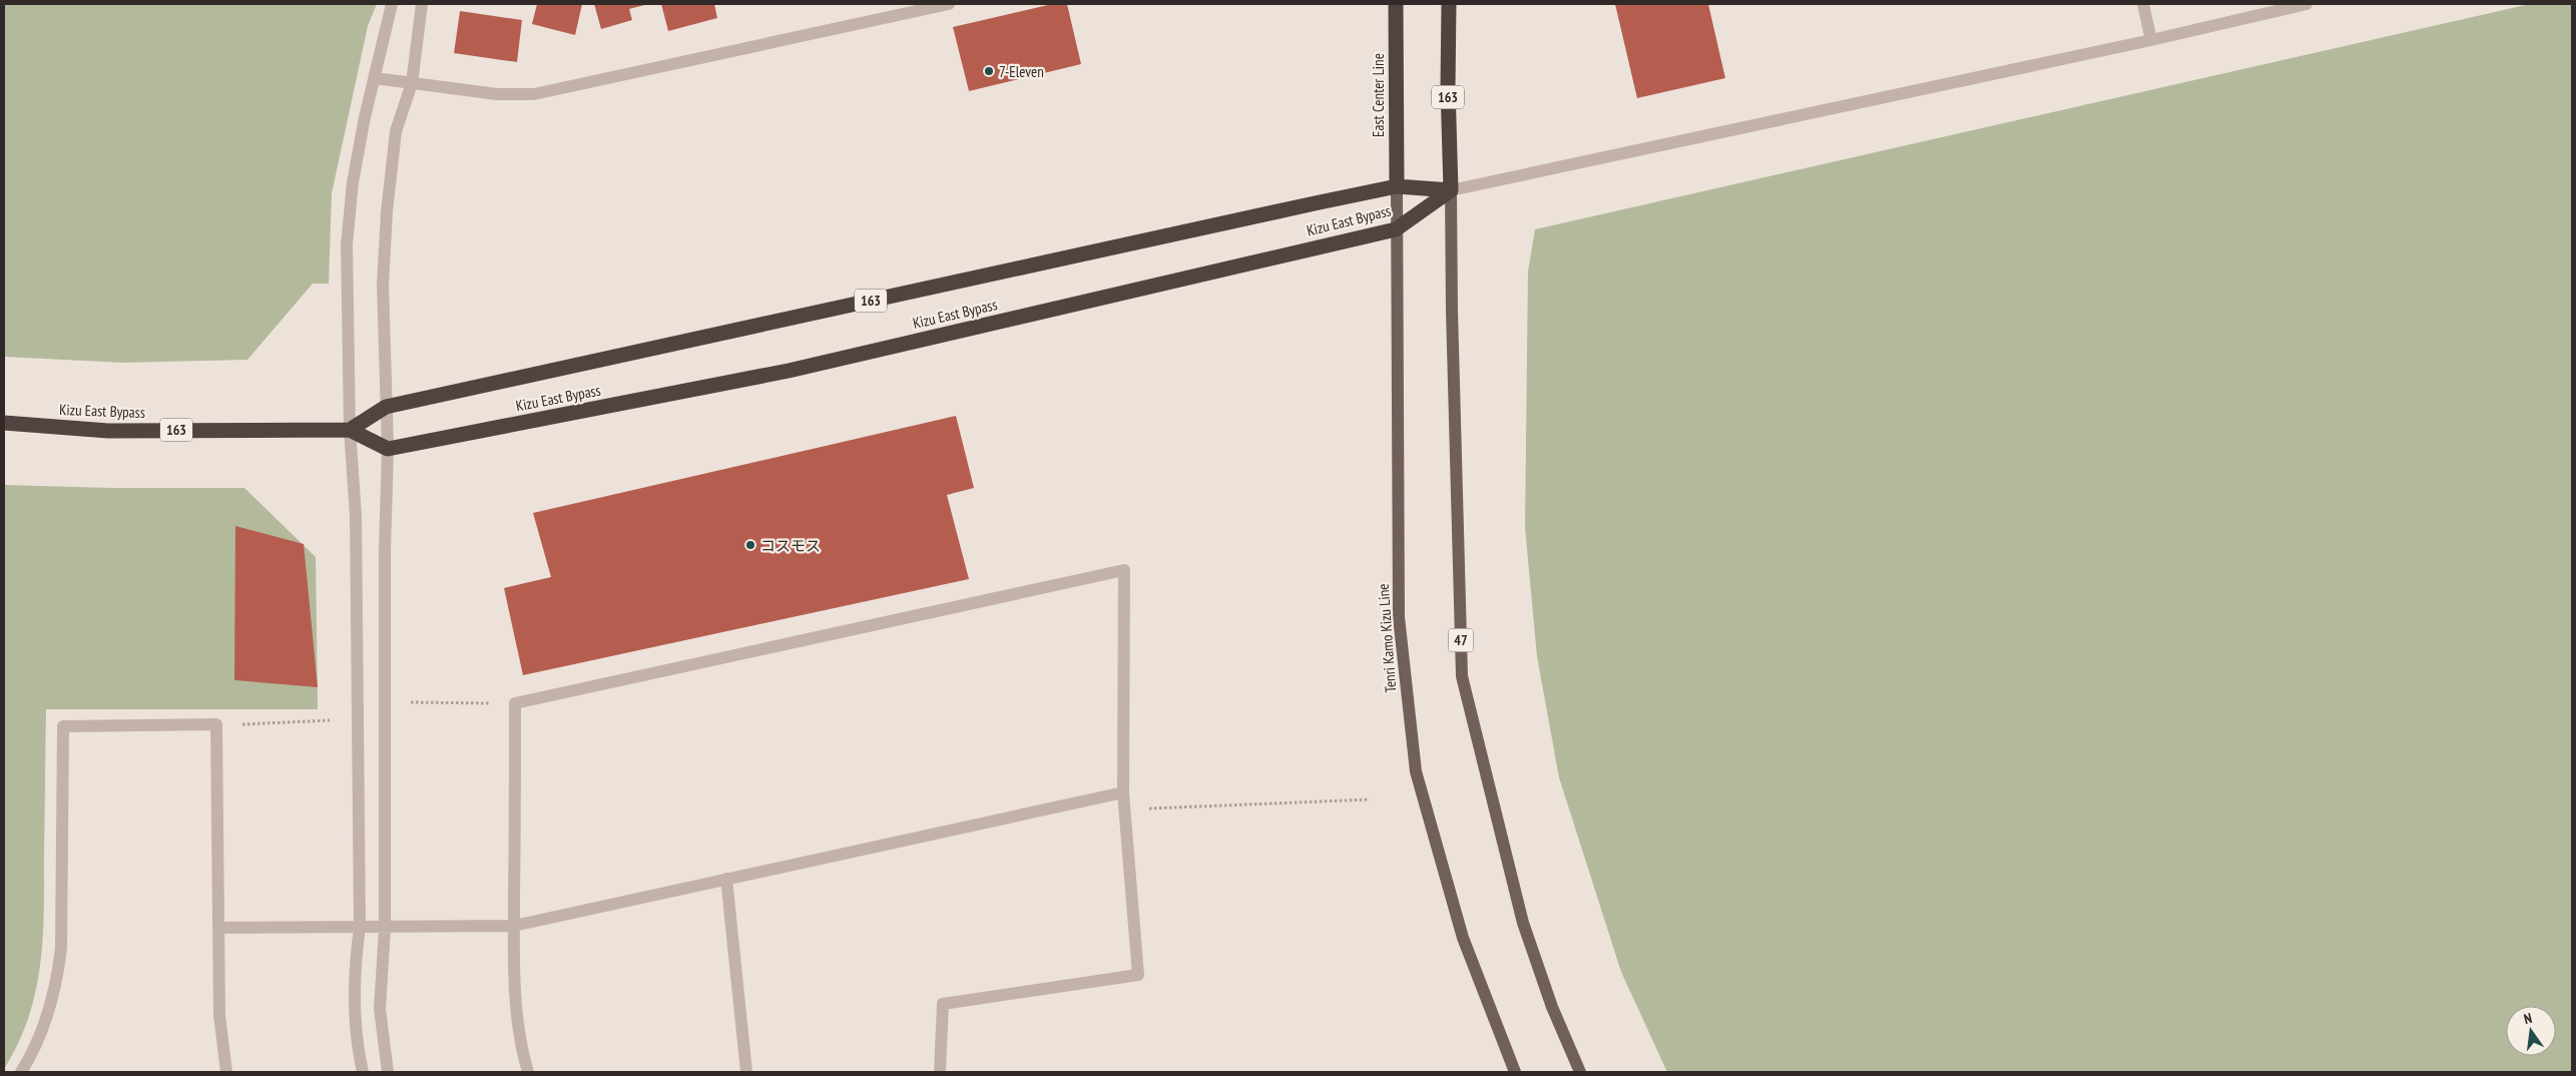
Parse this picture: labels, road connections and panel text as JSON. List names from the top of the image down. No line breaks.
{"streets":{"highway":["East Center Line","163","Kizu East Bypass"],"main road":["Tenri Kamo Kizu Line","47"]},"crossings":[["East Center Line","Kizu East Bypass"],["East Center Line","Tenri Kamo Kizu Line"],["163","Kizu East Bypass"],["163","47"],["Kizu East Bypass","Tenri Kamo Kizu Line"],["Kizu East Bypass","47"]],"places":["7-Eleven","コスモス"],"north":"top"}
